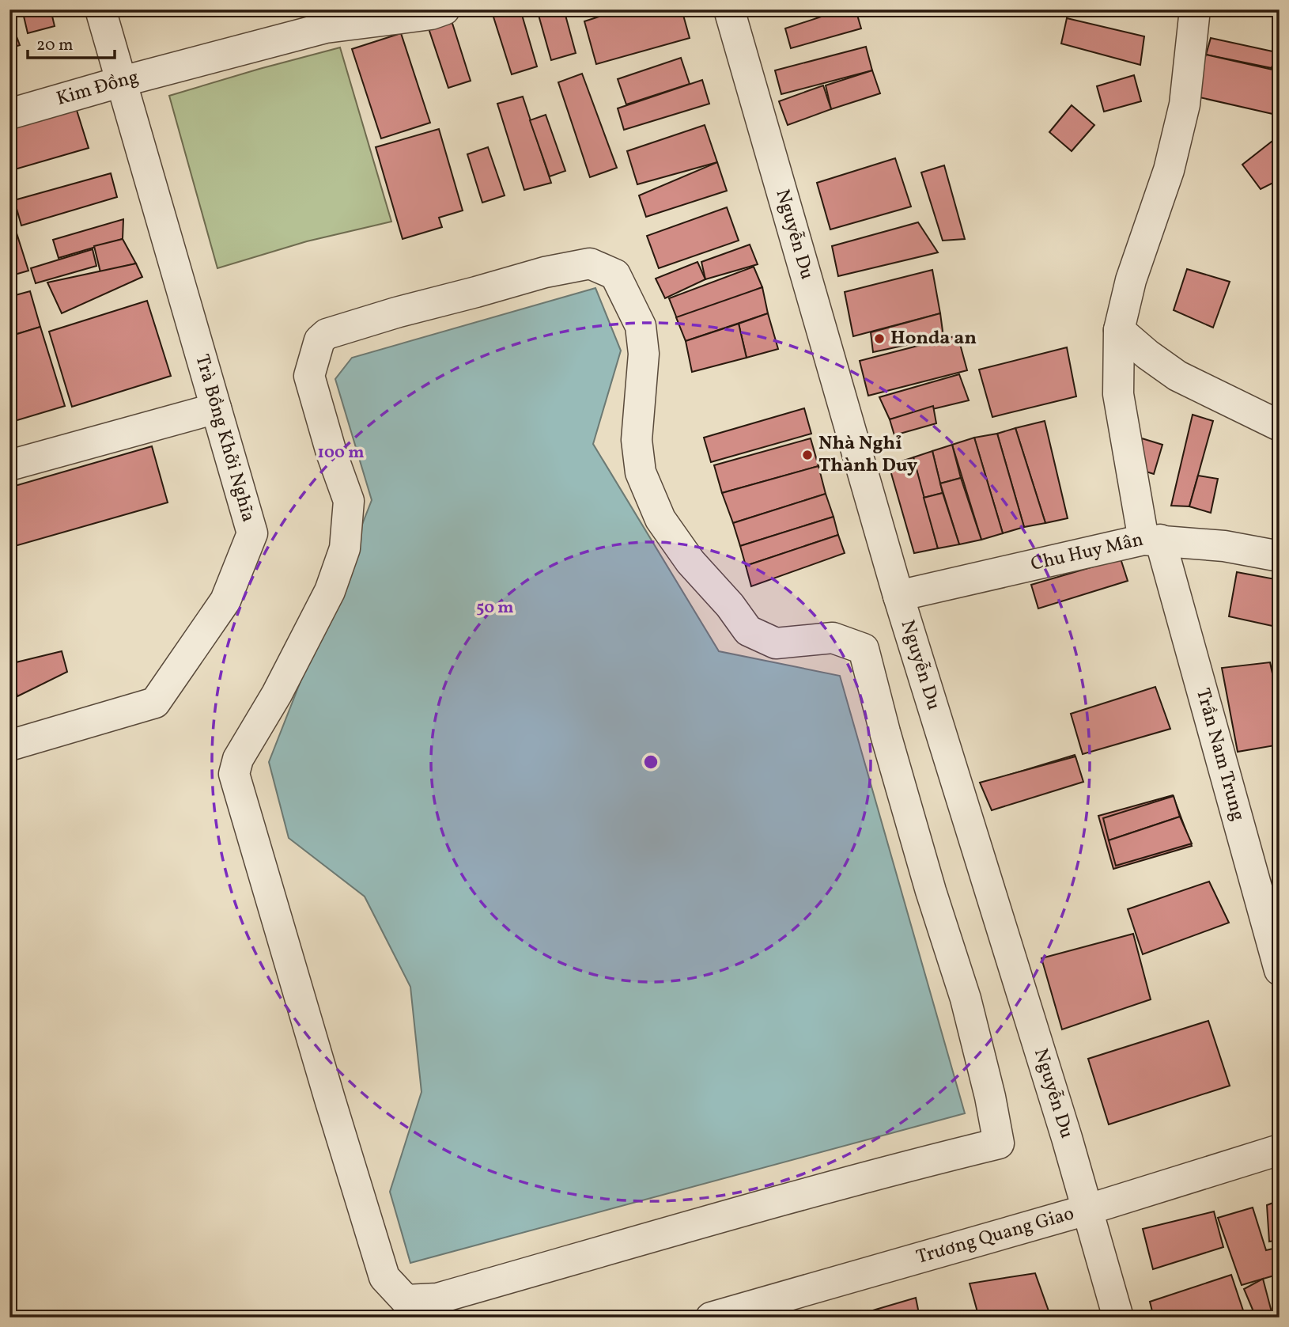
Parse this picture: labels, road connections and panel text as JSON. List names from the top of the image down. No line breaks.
{"streets":{"street":["Kim Đồng","Nguyễn Du","Trà Bồng Khởi Nghĩa","Chu Huy Mân","Trần Nam Trung","Trương Quang Giao"]},"crossings":[["Kim Đồng","Trà Bồng Khởi Nghĩa"],["Nguyễn Du","Chu Huy Mân"],["Nguyễn Du","Trương Quang Giao"],["Chu Huy Mân","Trần Nam Trung"]],"places":["Honda an","Nhà Nghỉ Thành Duy"],"scale_bar":"20 m","rings":["100 m","50 m"]}
